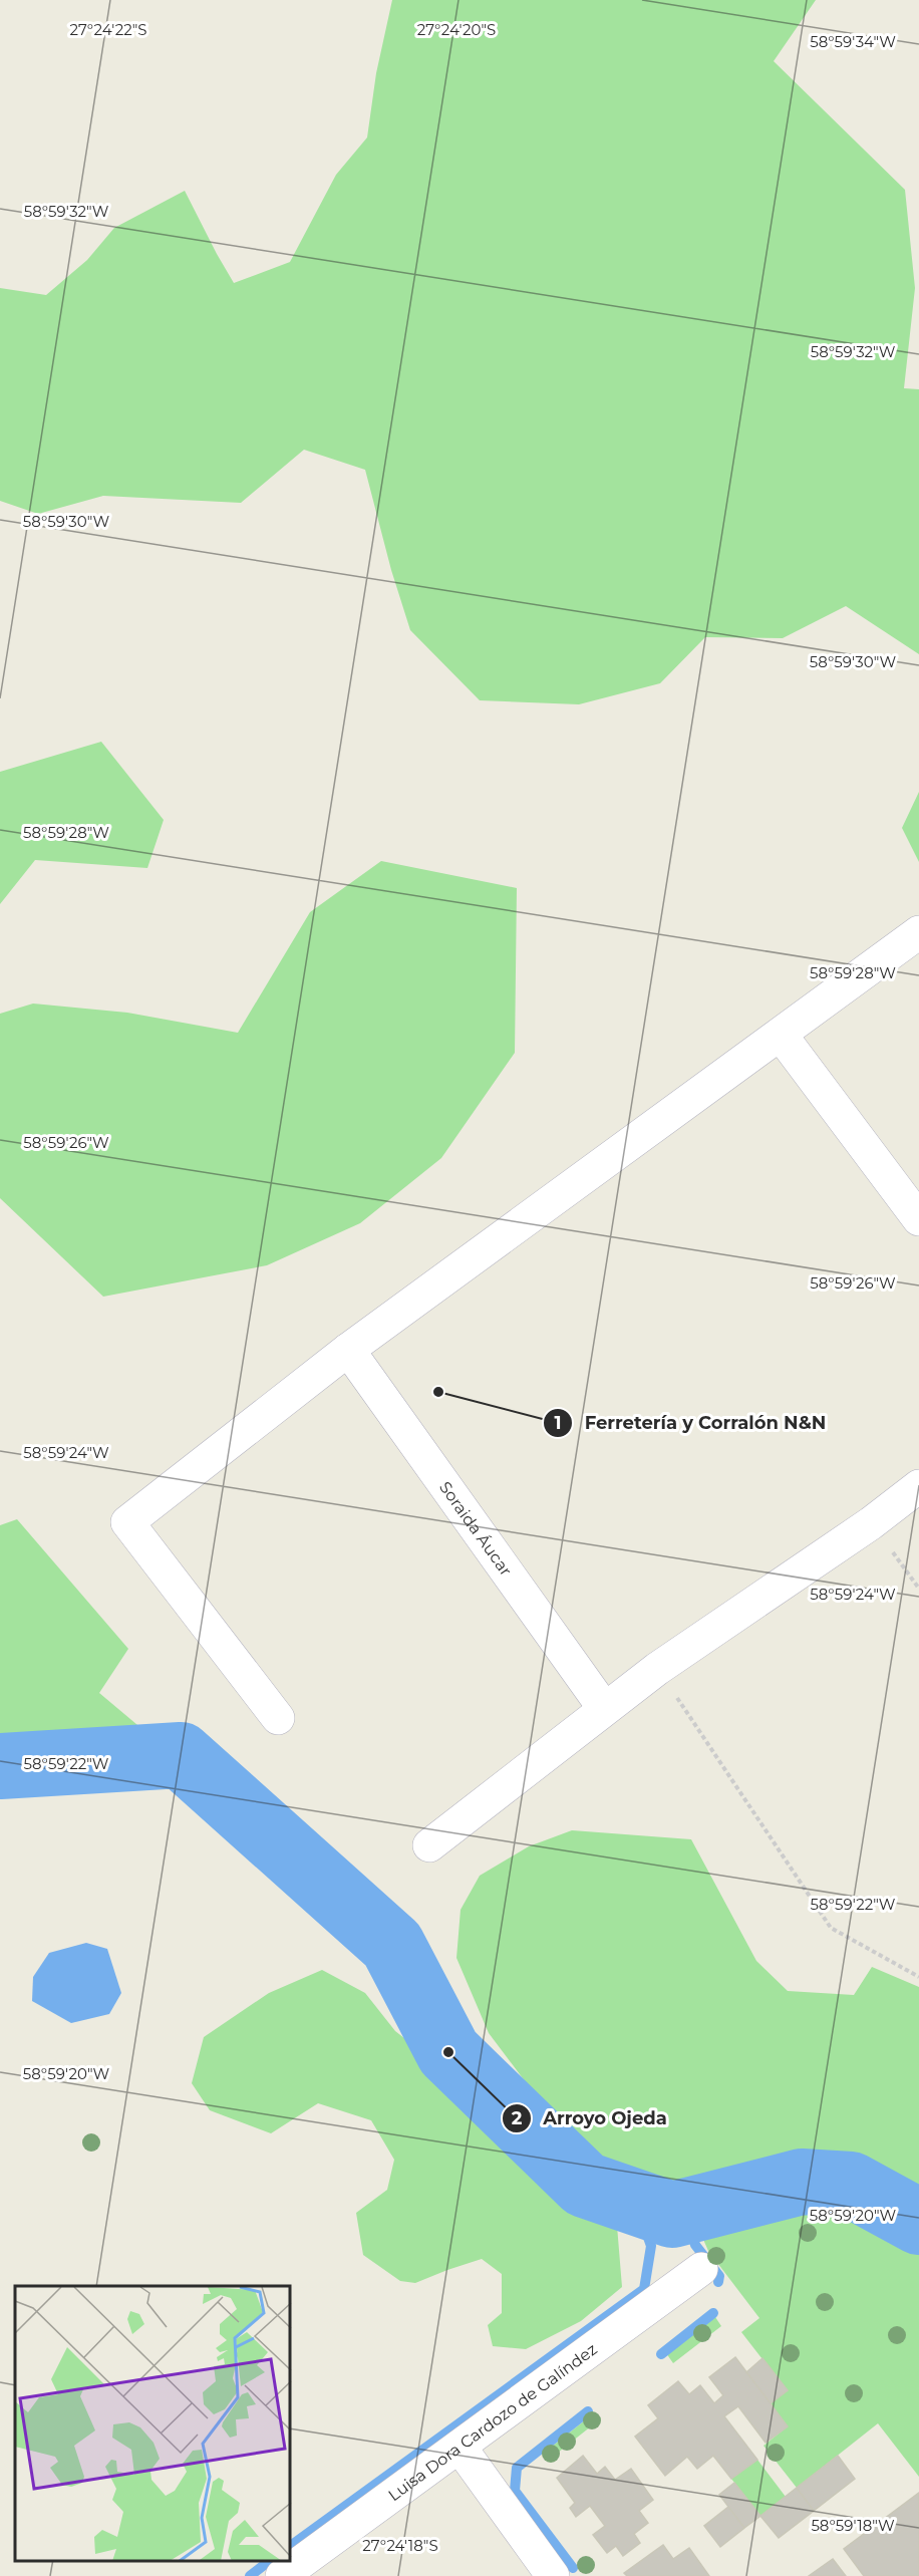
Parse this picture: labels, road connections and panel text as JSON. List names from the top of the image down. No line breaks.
{"streets":{"street":["Soraida Áucar","Luisa Dora Cardozo de Galíndez"]},"places":["Ferretería y Corralón N&N","Arroyo Ojeda"],"coordinates":["27°24'22\"S","27°24'20\"S","58°59'34\"W","58°59'32\"W","58°59'30\"W","58°59'28\"W","58°59'26\"W","58°59'24\"W","58°59'22\"W","58°59'20\"W","58°59'18\"W","27°24'18\"S"]}
